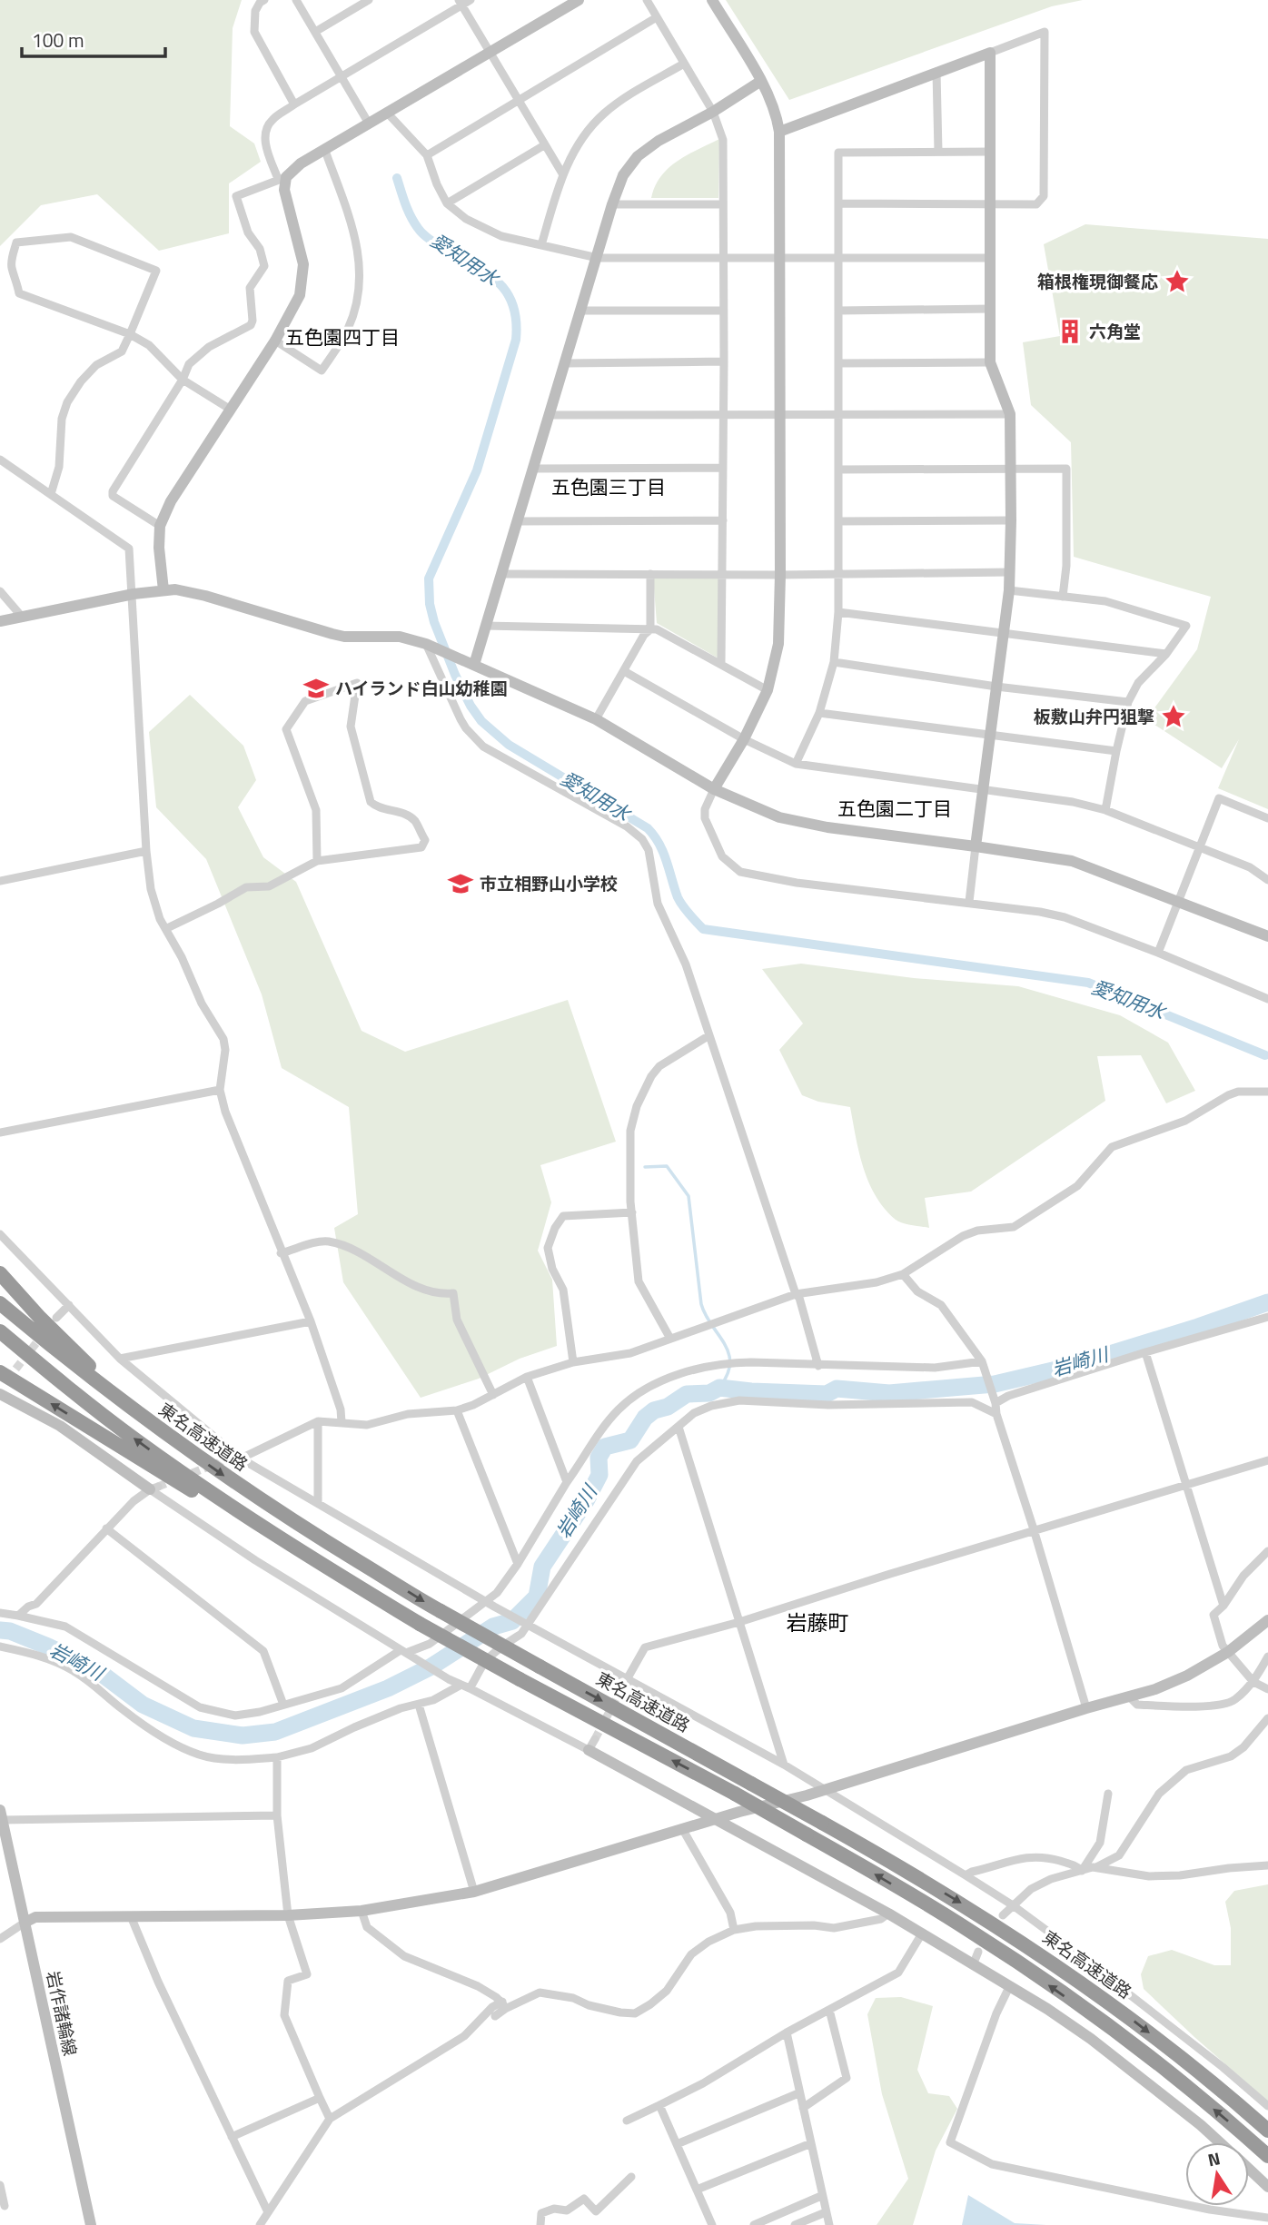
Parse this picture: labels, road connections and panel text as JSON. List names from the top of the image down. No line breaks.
{"streets":{"highway":["東名高速道路"],"street":["岩作諸輪線"]},"districts":["五色園四丁目","五色園三丁目","五色園二丁目","岩藤町"],"water":["愛知用水","岩崎川"],"places":{"place":["箱根権現御餐応","板敷山弁円狙撃"],"building":["六角堂"],"school or university":["ハイランド白山幼稚園","市立相野山小学校"]},"scale_bar":"100 m","north":"top"}
